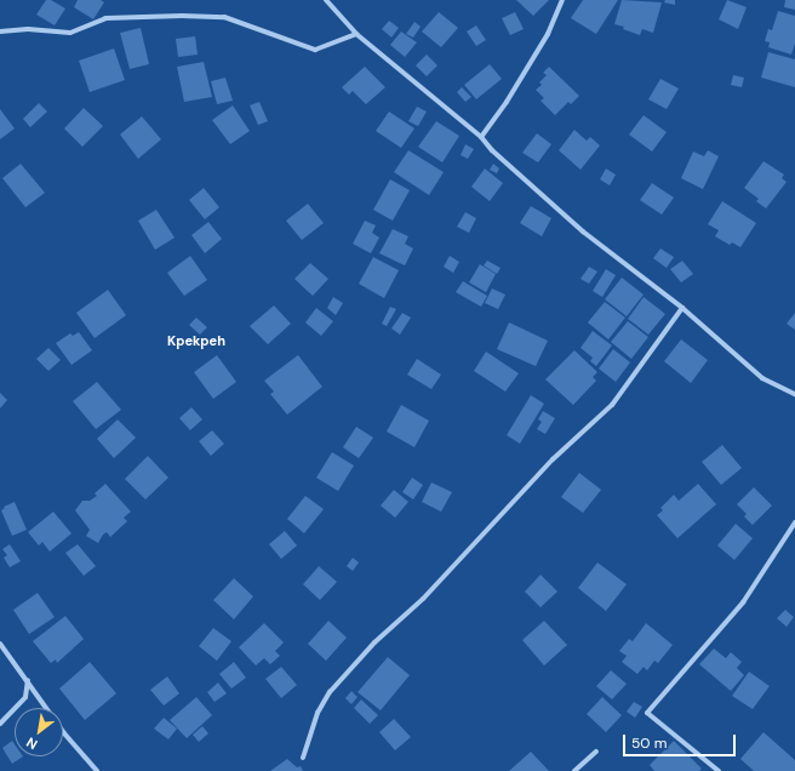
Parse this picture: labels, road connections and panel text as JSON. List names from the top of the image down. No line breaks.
{"districts":["Kpekpeh"],"scale_bar":"50 m","north":"bottom left"}
